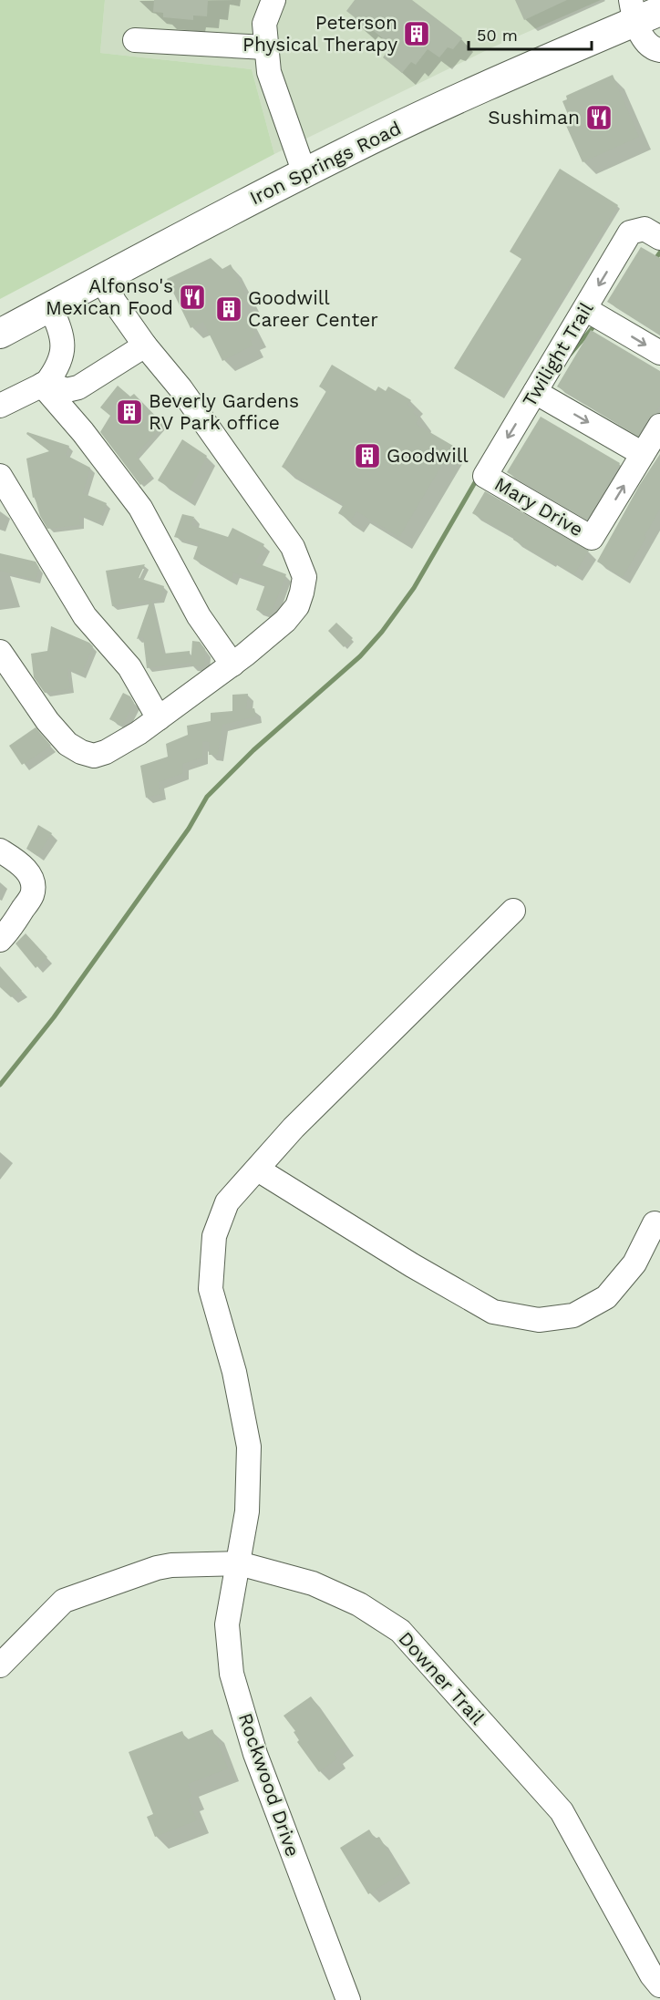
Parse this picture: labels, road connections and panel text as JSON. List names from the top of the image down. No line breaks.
{"streets":{"main road":["Iron Springs Road"],"street":["Twilight Trail","Mary Drive","Downer Trail","Rockwood Drive"]},"crossings":[["Twilight Trail","Mary Drive"],["Downer Trail","Rockwood Drive"]],"one_way":["Twilight Trail"],"places":{"building":["Peterson Physical Therapy","Goodwill Career Center","Beverly Gardens RV Park office","Goodwill"],"restaurant":["Sushiman","Alfonso's Mexican Food"]},"scale_bar":"50 m"}
